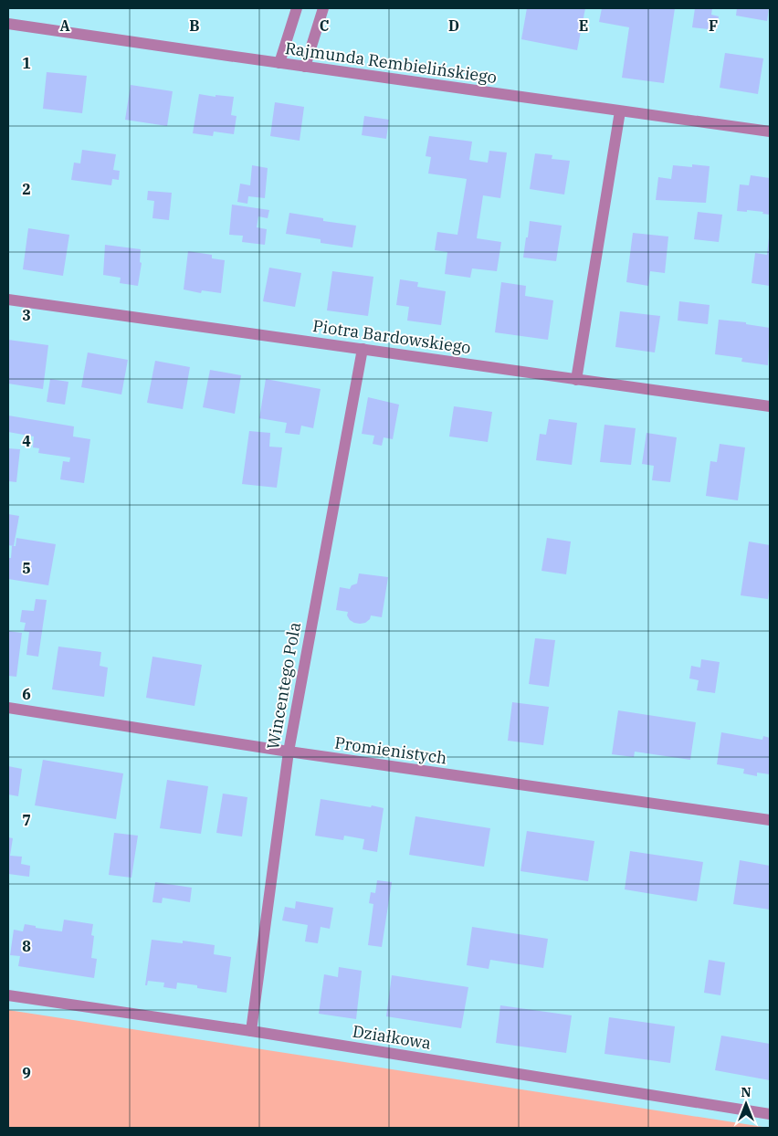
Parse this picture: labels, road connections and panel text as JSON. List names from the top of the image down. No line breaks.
{"streets":{"street":["Rajmunda Rembielińskiego","Piotra Bardowskiego","Wincentego Pola","Promienistych","Działkowa"]},"crossings":[["Piotra Bardowskiego","Wincentego Pola"],["Wincentego Pola","Promienistych"],["Wincentego Pola","Działkowa"]],"north":"top","grid":{"columns":["A","B","C","D","E","F"],"rows":["1","2","3","4","5","6","7","8","9"]}}
